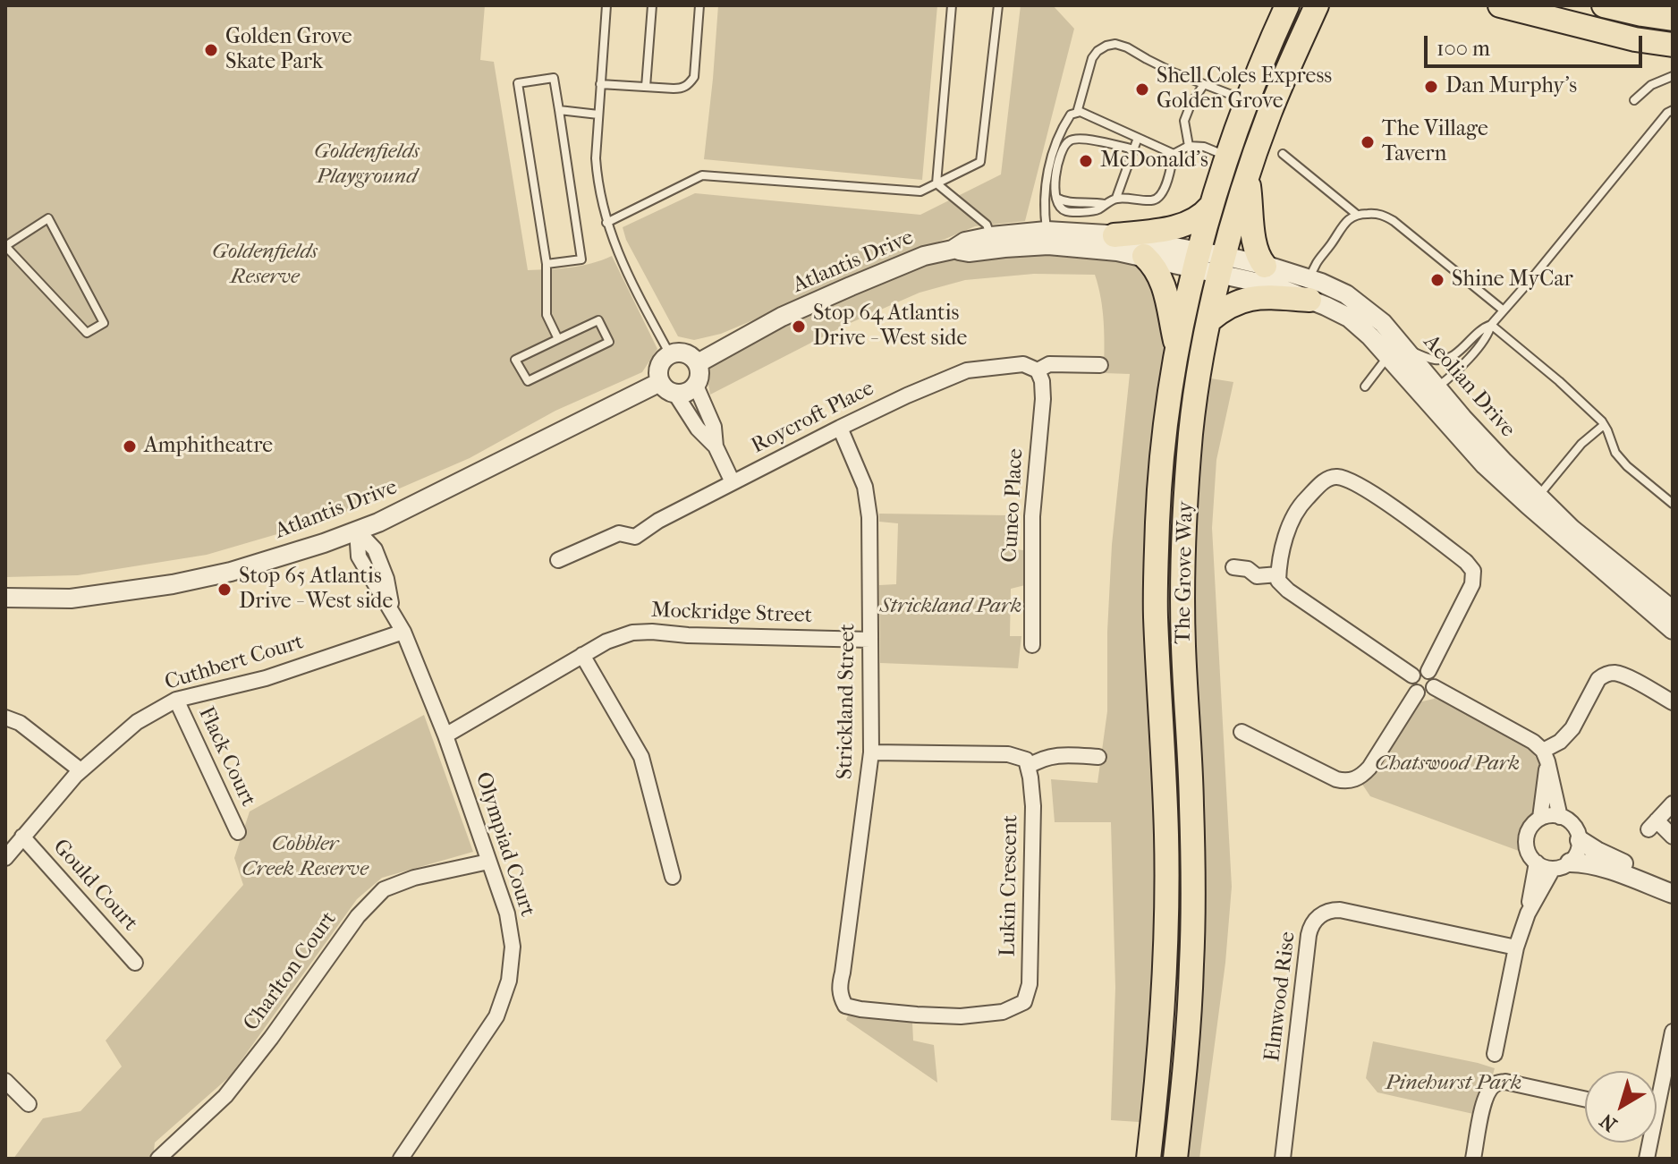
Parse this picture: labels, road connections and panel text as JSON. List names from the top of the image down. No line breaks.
{"streets":{"main road":["The Grove Way"],"street":["Atlantis Drive","Aeolian Drive","Roycroft Place","Cuneo Place","Mockridge Street","Cuthbert Court","Strickland Street","Flack Court","Olympiad Court","Gould Court","Lukin Crescent","Charlton Court","Elmwood Rise"]},"crossings":[["Atlantis Drive","Aeolian Drive"],["Atlantis Drive","The Grove Way"],["Atlantis Drive","Olympiad Court"],["Aeolian Drive","The Grove Way"],["Roycroft Place","Cuneo Place"],["Roycroft Place","Strickland Street"],["Mockridge Street","Strickland Street"],["Mockridge Street","Olympiad Court"],["Cuthbert Court","Flack Court"],["Cuthbert Court","Olympiad Court"],["Cuthbert Court","Gould Court"],["Strickland Street","Lukin Crescent"],["Olympiad Court","Charlton Court"]],"parks":["Goldenfields Playground","Goldenfields Reserve","Strickland Park","Chatswood Park","Cobbler Creek Reserve","Pinehurst Park"],"places":["Golden Grove Skate Park","Dan Murphy's","Shell Coles Express Golden Grove","The Village Tavern","McDonald's","Shine MyCar","Stop 64 Atlantis Drive - West side","Amphitheatre","Stop 65 Atlantis Drive - West side"],"scale_bar":"100 m","north":"bottom left"}
